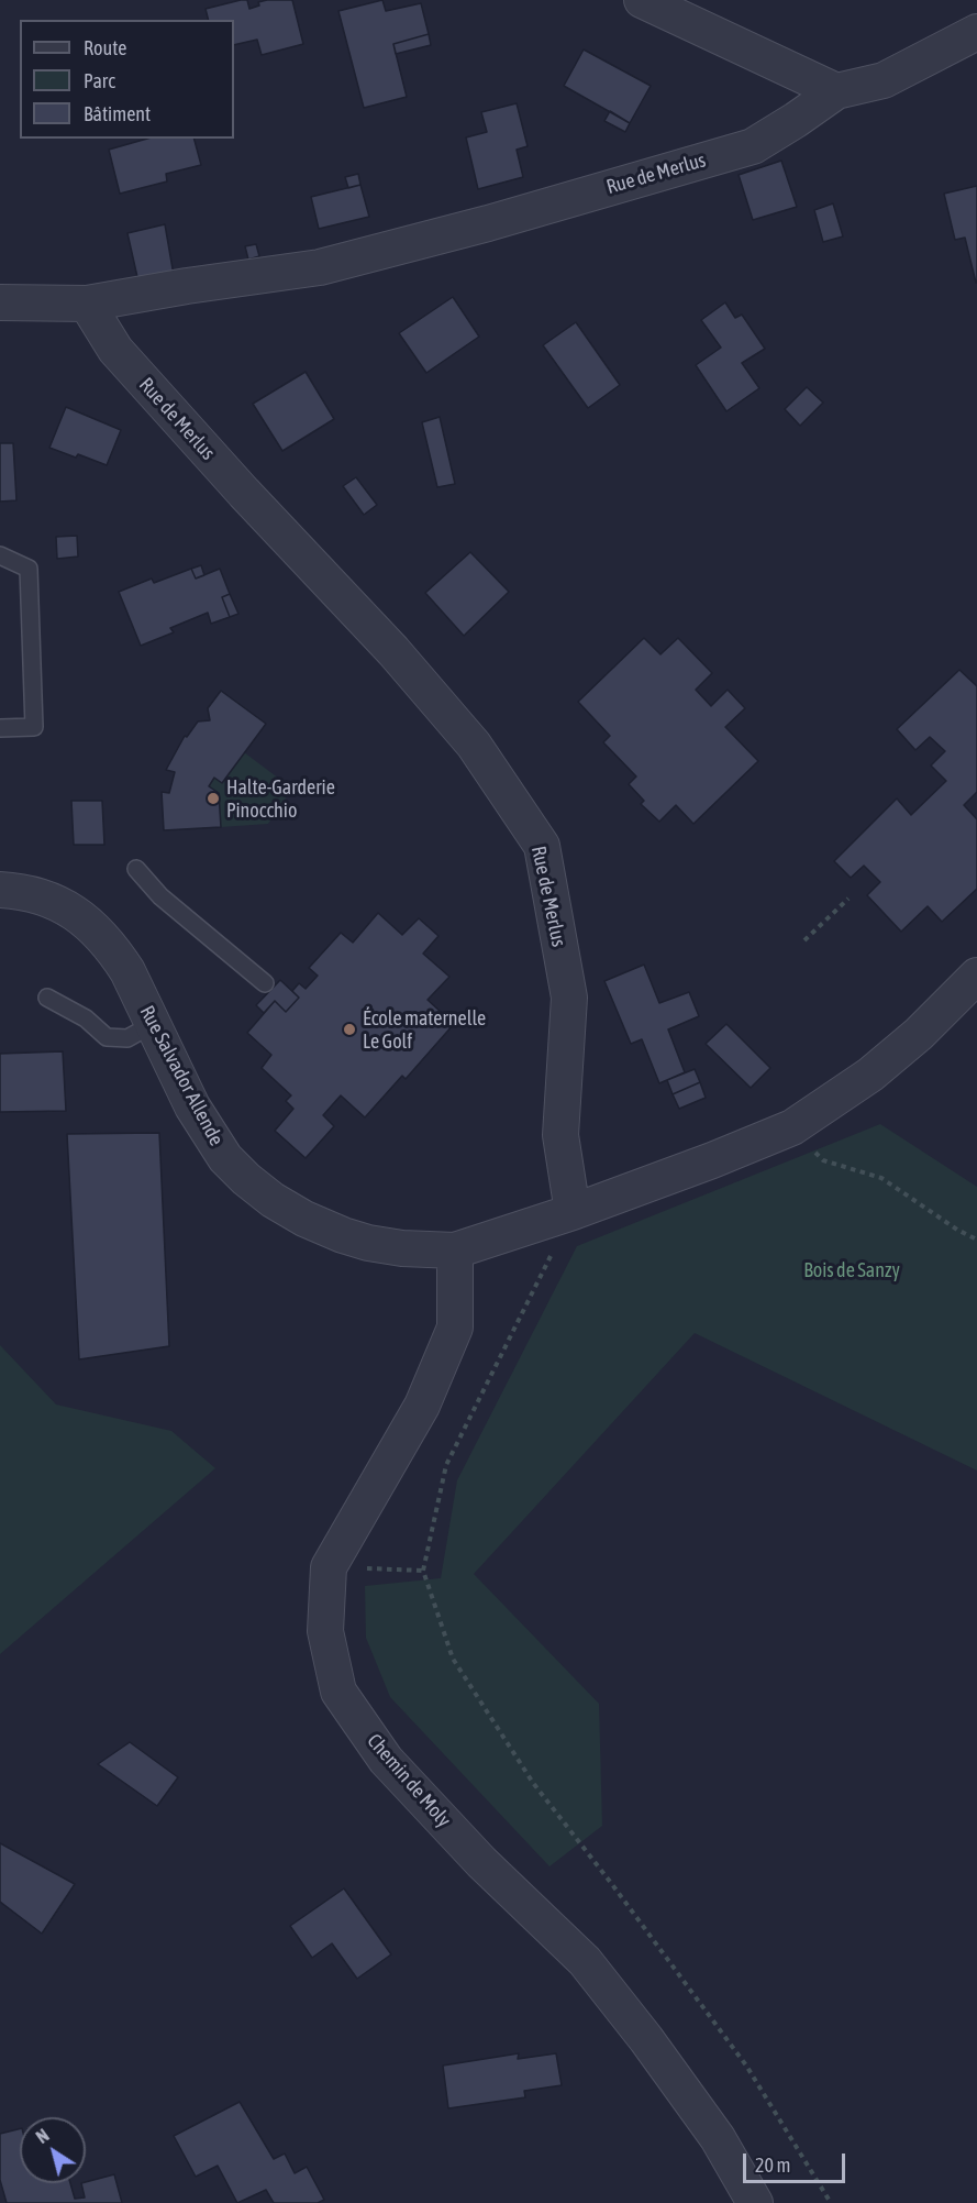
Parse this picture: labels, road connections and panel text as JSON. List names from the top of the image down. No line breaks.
{"streets":{"street":["Rue de Merlus","Rue Salvador Allende","Chemin de Moly"]},"crossings":[["Rue de Merlus","Rue Salvador Allende"],["Rue Salvador Allende","Chemin de Moly"]],"parks":["Bois de Sanzy"],"places":["Halte-Garderie Pinocchio","École maternelle Le Golf"],"legend":["Route","Parc","Bâtiment"],"scale_bar":"20 m","north":"top left"}
